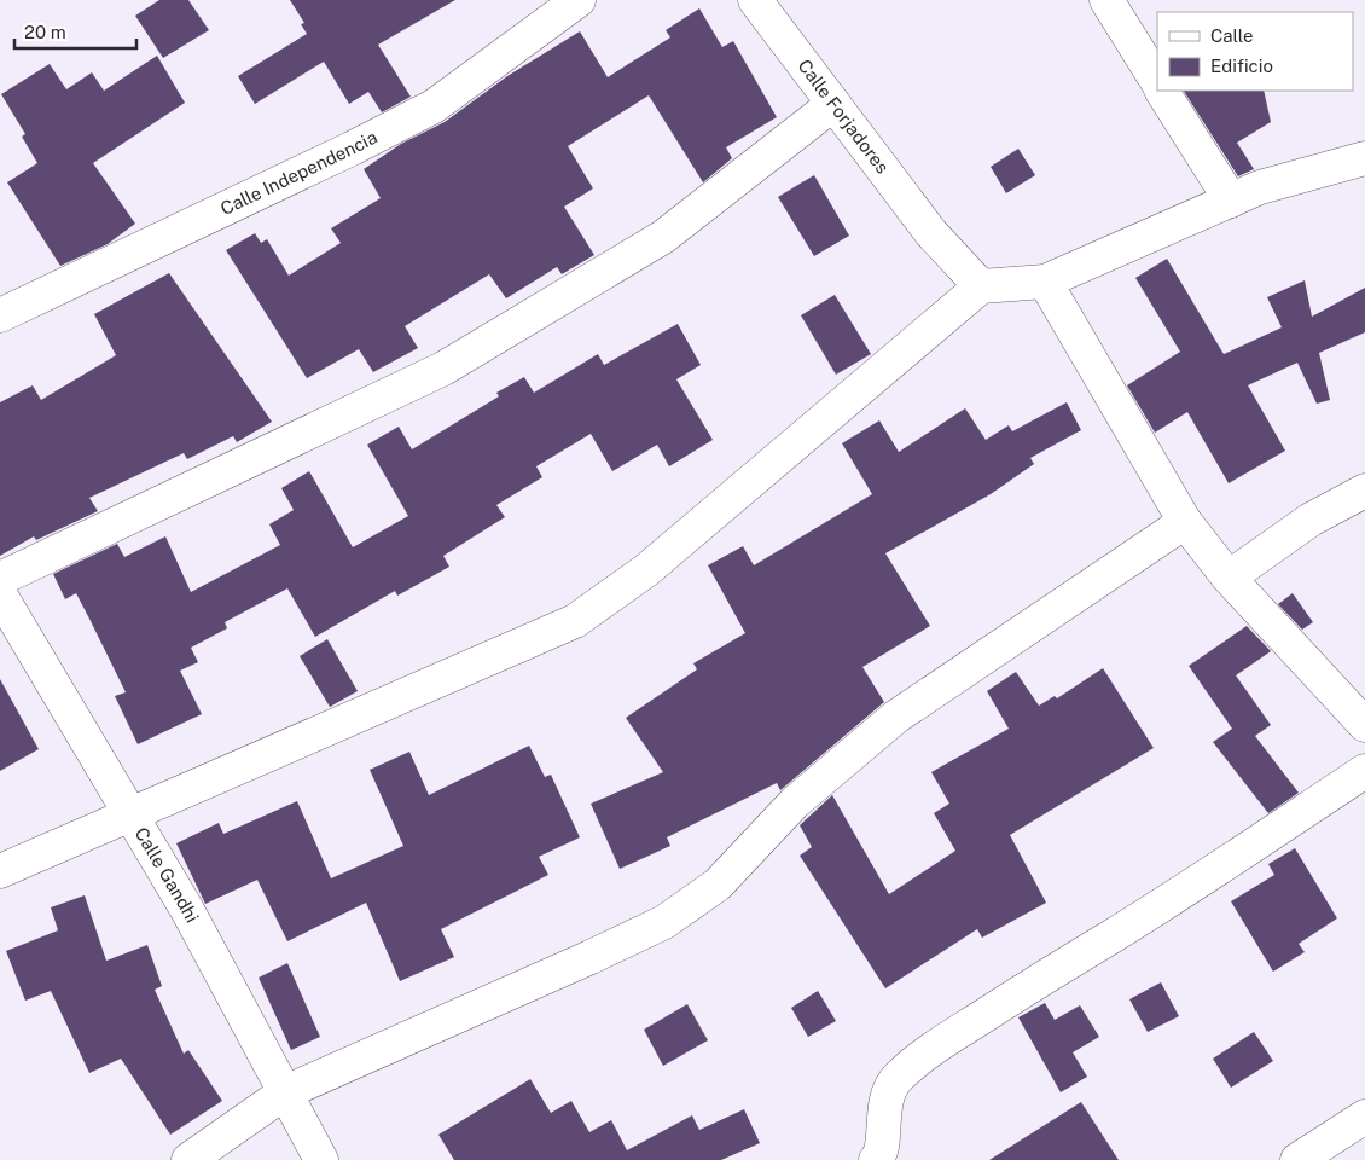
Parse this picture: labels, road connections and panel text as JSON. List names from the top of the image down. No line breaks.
{"streets":{"street":["Calle Forjadores","Calle Independencia","Calle Gandhi"]},"legend":["Calle","Edificio"],"scale_bar":"20 m"}
